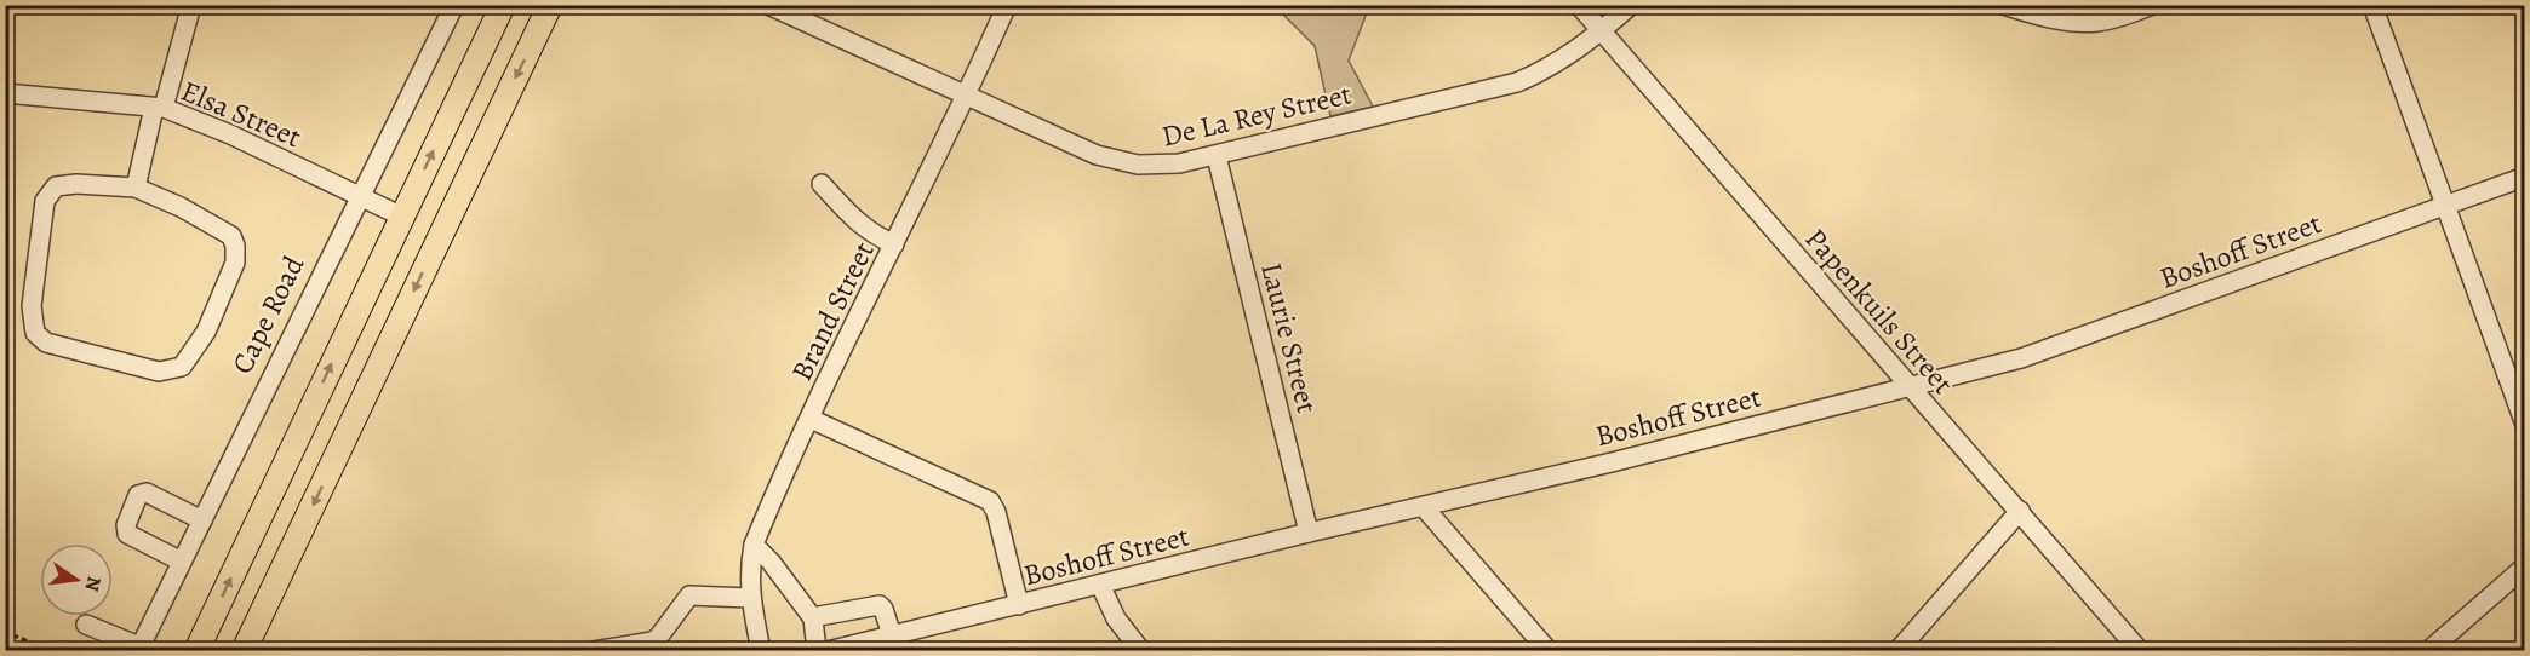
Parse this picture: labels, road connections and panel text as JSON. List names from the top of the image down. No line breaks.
{"streets":{"street":["Elsa Street","De La Rey Street","Boshoff Street","Brand Street","Papenkuils Street","Cape Road","Laurie Street"]},"crossings":[["Elsa Street","Cape Road"],["De La Rey Street","Brand Street"],["De La Rey Street","Papenkuils Street"],["De La Rey Street","Laurie Street"],["Boshoff Street","Papenkuils Street"],["Boshoff Street","Laurie Street"]],"north":"right"}
